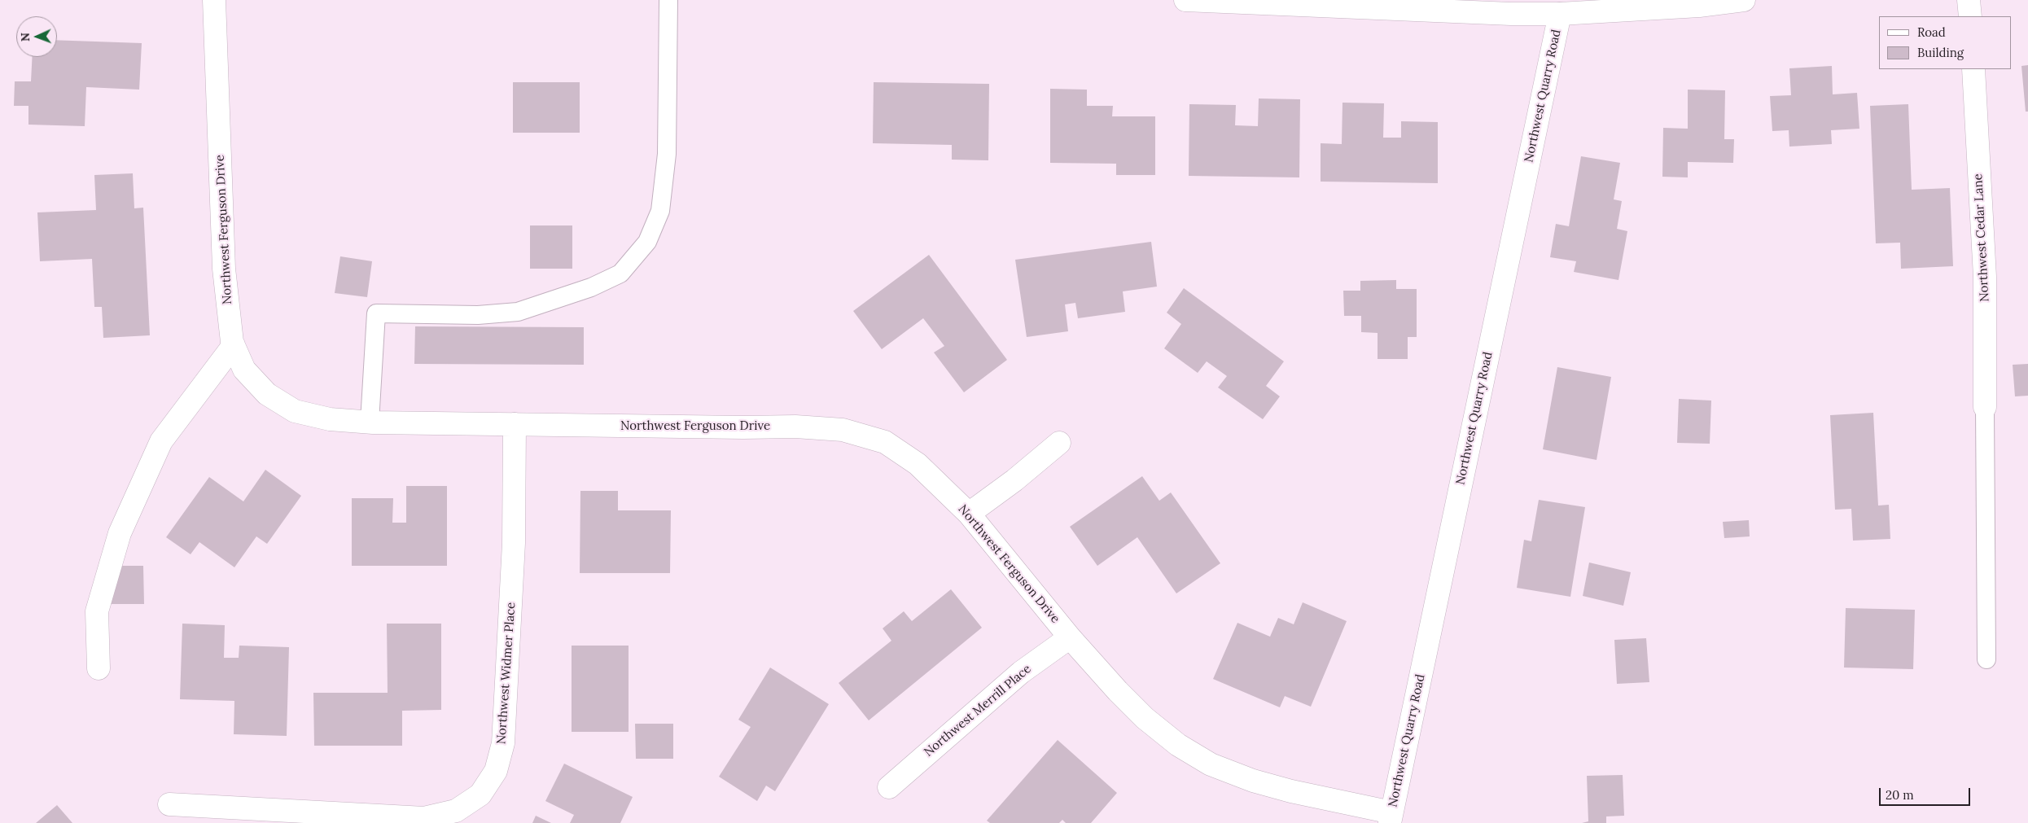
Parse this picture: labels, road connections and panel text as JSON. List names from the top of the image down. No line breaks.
{"streets":{"street":["Northwest Quarry Road","Northwest Ferguson Drive","Northwest Cedar Lane","Northwest Widmer Place","Northwest Merrill Place"]},"crossings":[["Northwest Quarry Road","Northwest Ferguson Drive"],["Northwest Ferguson Drive","Northwest Widmer Place"],["Northwest Ferguson Drive","Northwest Merrill Place"]],"legend":["Road","Building"],"scale_bar":"20 m","north":"left"}
